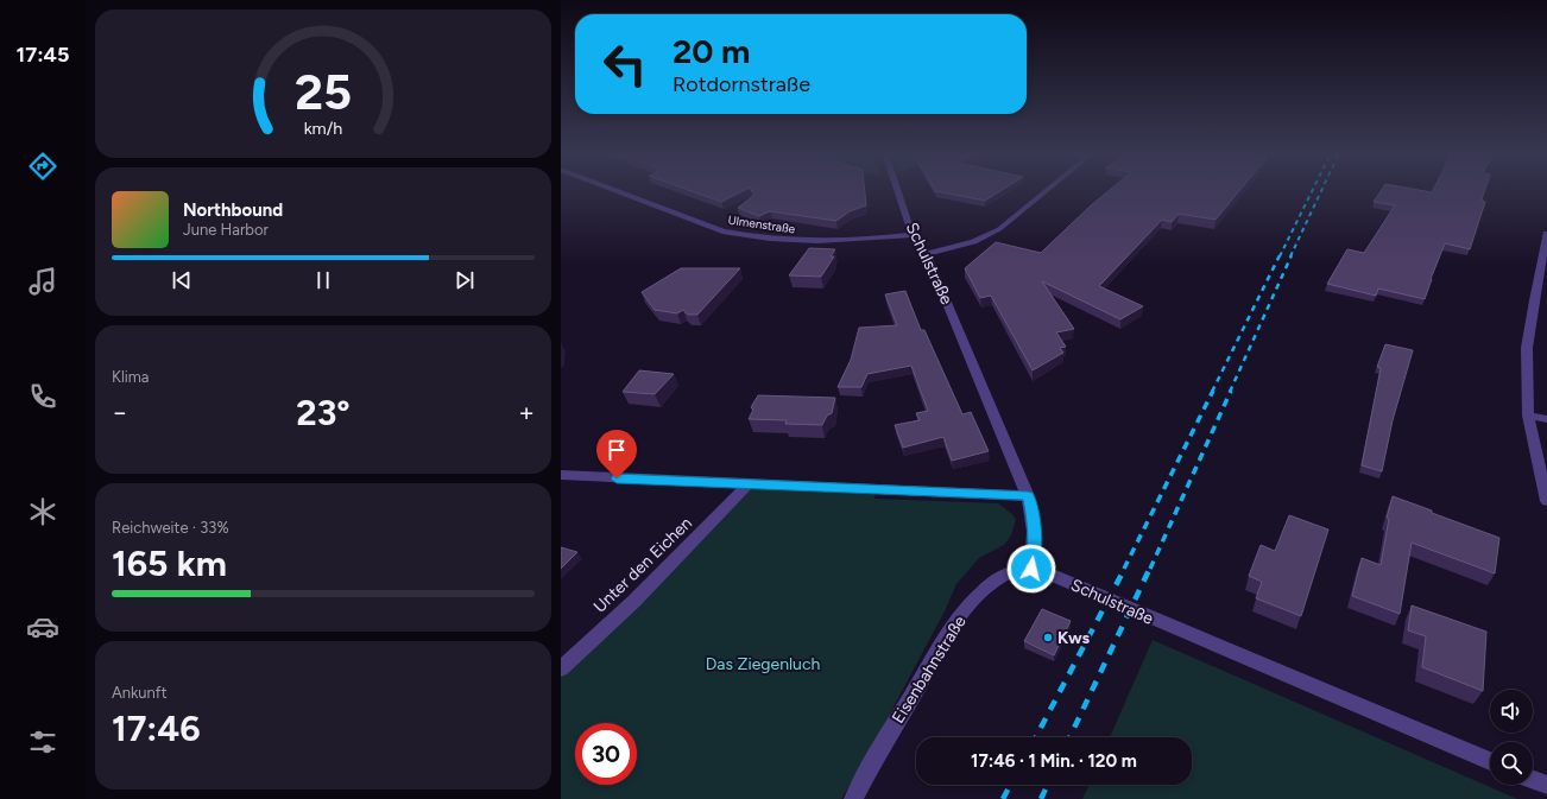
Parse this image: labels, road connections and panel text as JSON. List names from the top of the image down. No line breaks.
{"streets":{"street":["Ulmenstraße","Schulstraße","Unter den Eichen","Eisenbahnstraße"]},"crossings":[["Ulmenstraße","Schulstraße"],["Schulstraße","Eisenbahnstraße"]],"parks":["Das Ziegenluch"],"places":["Kws"],"page":{"tabs":"17:45","turn":["20 m","Rotdornstraße"],"song":["Northbound","June Harbor"],"tile":["Klima",["Reichweite · 33%","165 km"],["Ankunft","17:46"]],"heat":["−","23°","+"],"limit":"30","trip":"17:46 · 1 Min. · 120 m","gauge":["25","km/h"]}}
